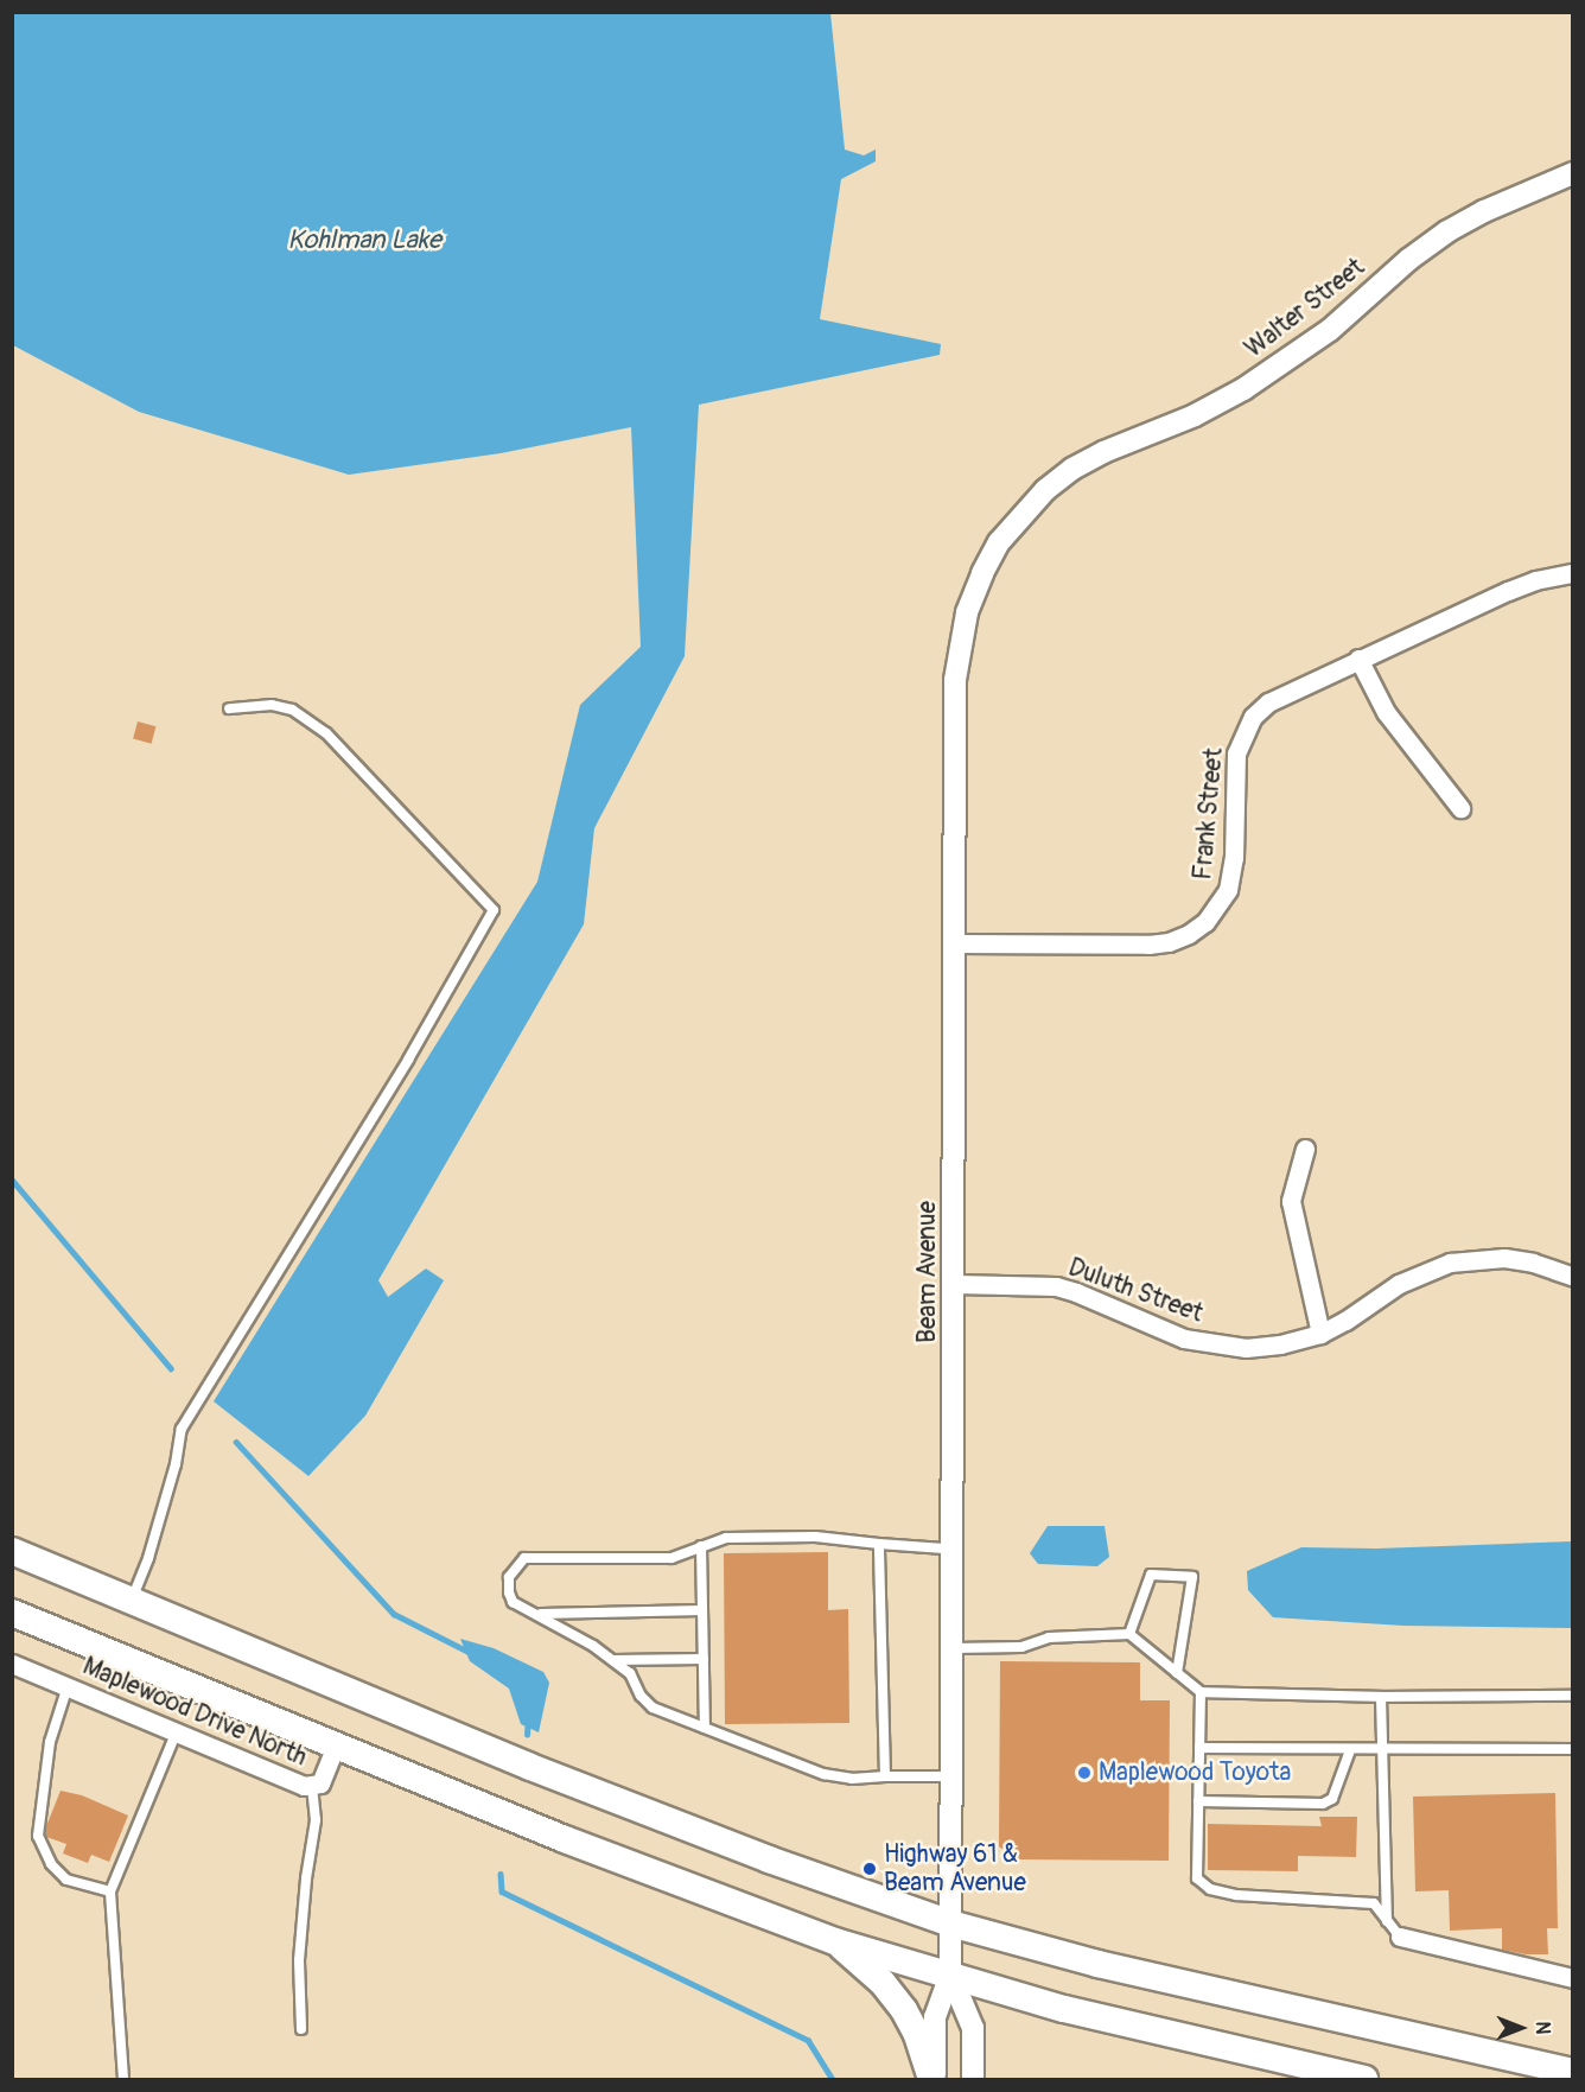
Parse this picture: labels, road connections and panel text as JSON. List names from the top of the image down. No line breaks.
{"streets":{"street":["Walter Street","Frank Street","Beam Avenue","Duluth Street","Maplewood Drive North"]},"crossings":[["Walter Street","Beam Avenue"],["Frank Street","Beam Avenue"],["Beam Avenue","Duluth Street"]],"water":["Kohlman Lake"],"places":["Maplewood Toyota","Highway 61 & Beam Avenue"],"north":"right"}
